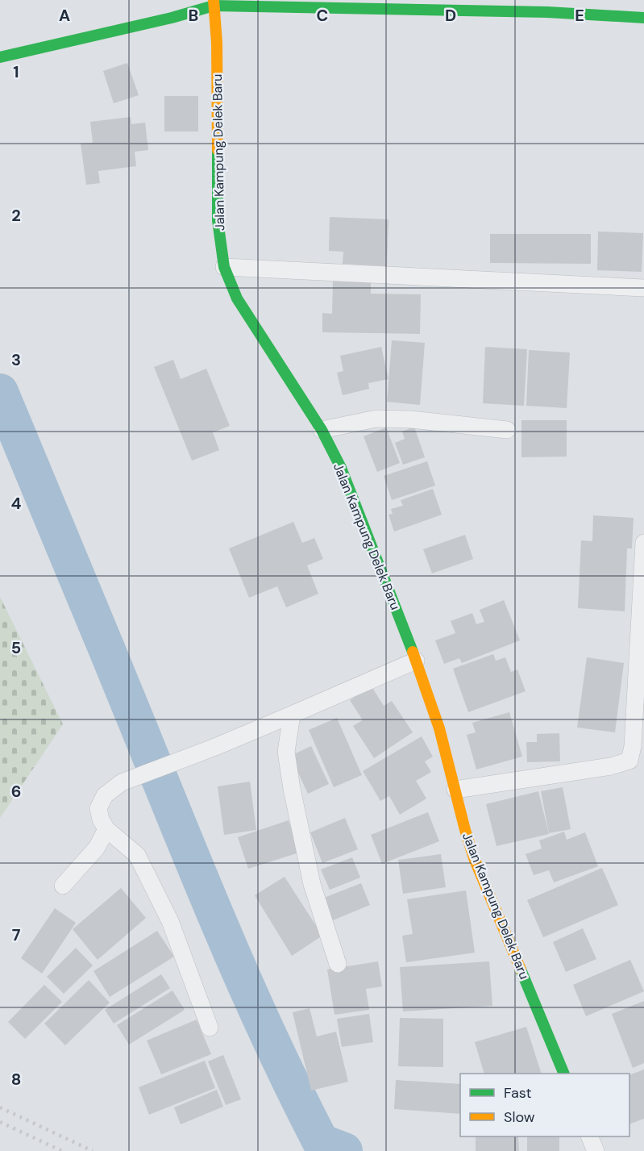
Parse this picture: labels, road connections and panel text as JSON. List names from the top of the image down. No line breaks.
{"streets":{"street":["Jalan Kampung Delek Baru"]},"legend":["Fast","Slow"],"grid":{"columns":["A","B","C","D","E"],"rows":["1","2","3","4","5","6","7","8"]}}
